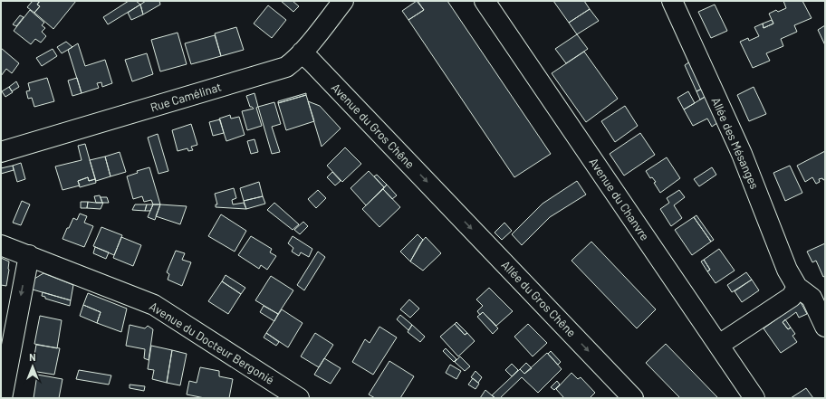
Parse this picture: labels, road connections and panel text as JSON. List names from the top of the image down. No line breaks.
{"streets":{"street":["Rue Camélinat","Avenue du Gros Chêne","Allée des Mésanges","Avenue du Chanvre","Allée du Gros Chêne","Avenue du Docteur Bergonié"]},"crossings":[["Rue Camélinat","Avenue du Gros Chêne"],["Avenue du Gros Chêne","Allée du Gros Chêne"]],"one_way":["Avenue du Gros Chêne","Allée du Gros Chêne"],"north":"top"}
